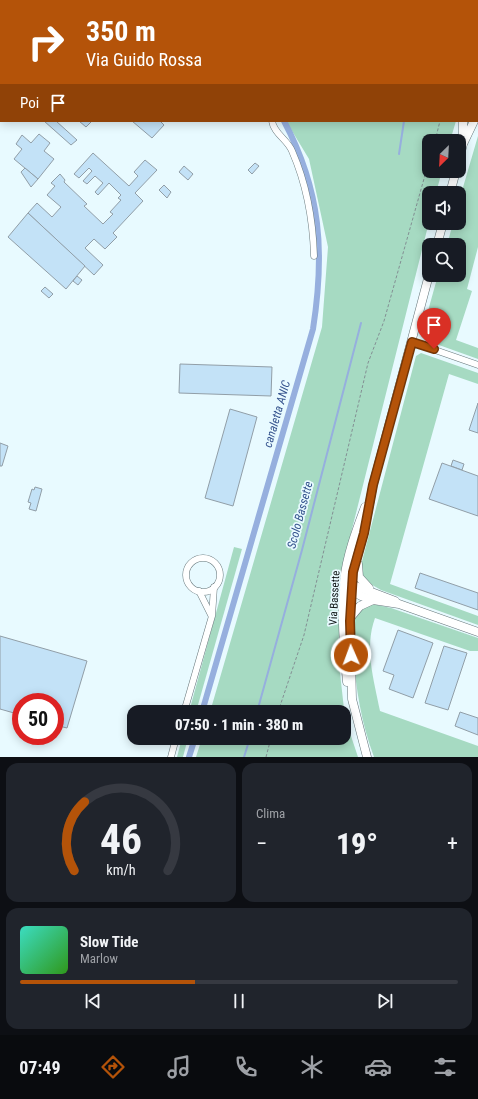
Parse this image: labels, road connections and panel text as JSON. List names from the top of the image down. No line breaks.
{"streets":{"main road":["Via Bassette"]},"water":["canaletta ANIC","Scolo Bassette"],"north":"bottom left","page":{"turn":["350 m","Via Guido Rossa"],"then":"Poi","limit":"50","trip":"07:50 · 1 min · 380 m","tile":"Clima","heat":["−","19°","+"],"song":["Slow Tide","Marlow"],"tabs":"07:49","gauge":["46","km/h"]}}
